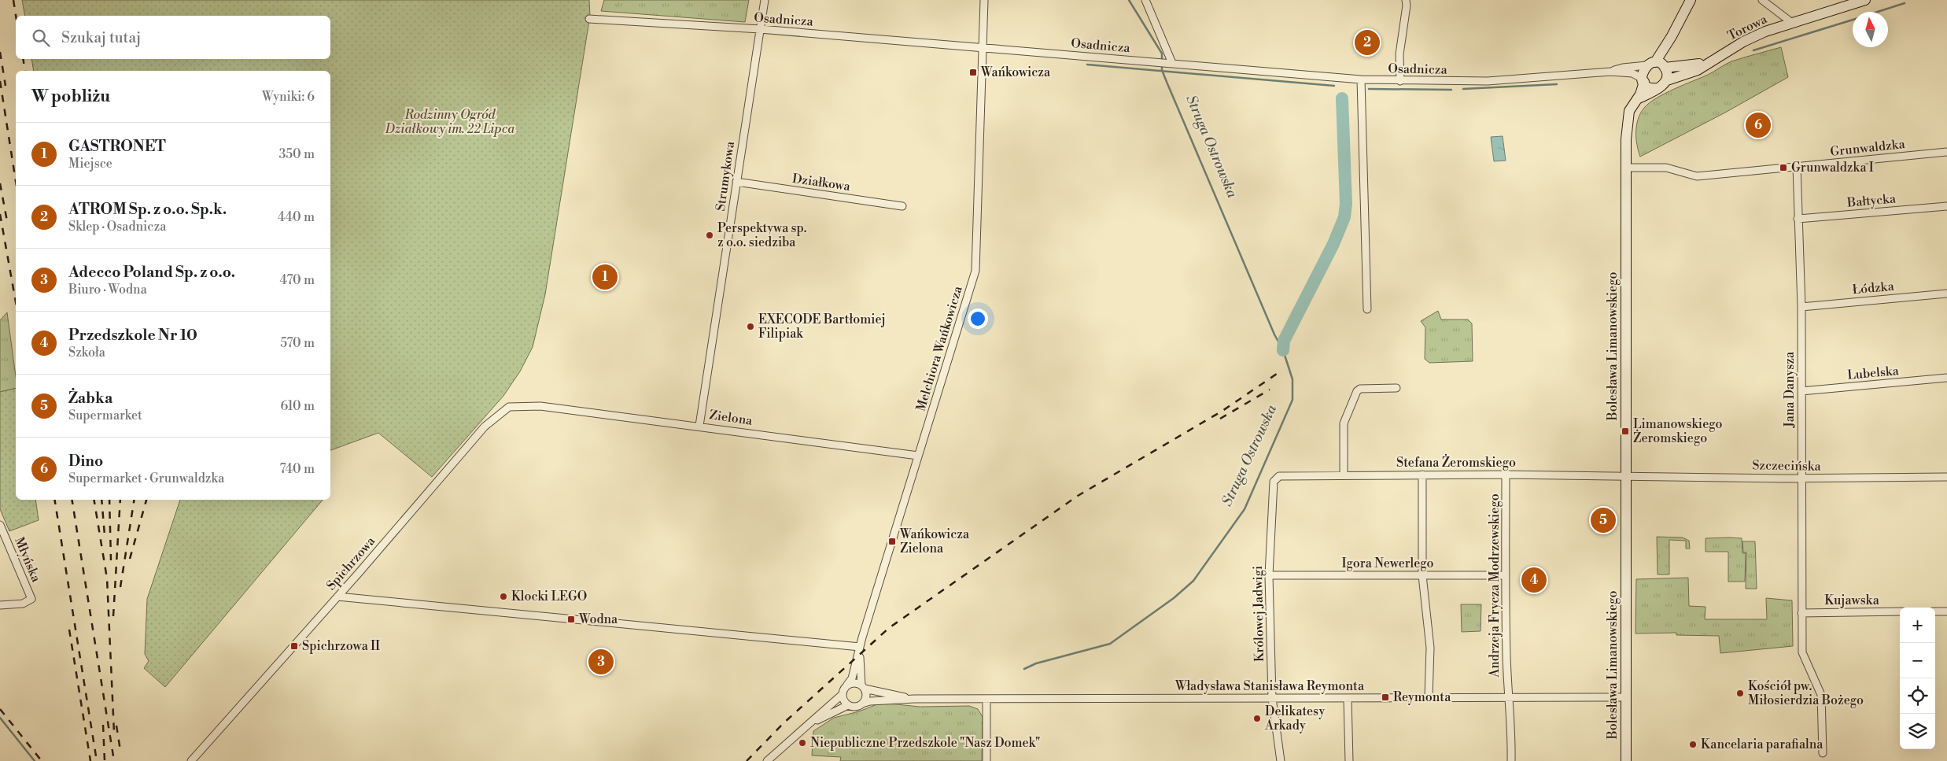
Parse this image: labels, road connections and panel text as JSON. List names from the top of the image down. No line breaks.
{"streets":{"street":["Osadnicza","Torowa","Grunwaldzka","Strumykowa","Działkowa","Bałtycka","Łódzka","Bolesława Limanowskiego","Melchiora Wańkowicza","Lubelska","Jana Danysza","Zielona","Stefana Żeromskiego","Szczecińska","Młyńska","Spichrzowa","Igora Newerlego","Andrzeja Frycza Modrzewskiego","Kujawska","Królowej Jadwigi","Władysława Stanisława Reymonta"]},"crossings":[["Osadnicza","Torowa"],["Osadnicza","Strumykowa"],["Osadnicza","Bolesława Limanowskiego"],["Osadnicza","Melchiora Wańkowicza"],["Torowa","Bolesława Limanowskiego"],["Grunwaldzka","Bolesława Limanowskiego"],["Grunwaldzka","Jana Danysza"],["Strumykowa","Działkowa"],["Strumykowa","Zielona"],["Bałtycka","Jana Danysza"],["Łódzka","Jana Danysza"],["Bolesława Limanowskiego","Stefana Żeromskiego"],["Bolesława Limanowskiego","Szczecińska"],["Bolesława Limanowskiego","Władysława Stanisława Reymonta"],["Melchiora Wańkowicza","Zielona"],["Melchiora Wańkowicza","Władysława Stanisława Reymonta"],["Lubelska","Jana Danysza"],["Jana Danysza","Szczecińska"],["Jana Danysza","Kujawska"],["Zielona","Spichrzowa"],["Stefana Żeromskiego","Szczecińska"],["Stefana Żeromskiego","Andrzeja Frycza Modrzewskiego"],["Stefana Żeromskiego","Królowej Jadwigi"],["Igora Newerlego","Andrzeja Frycza Modrzewskiego"],["Igora Newerlego","Królowej Jadwigi"],["Andrzeja Frycza Modrzewskiego","Władysława Stanisława Reymonta"],["Królowej Jadwigi","Władysława Stanisława Reymonta"]],"water":["Struga Ostrowska"],"parks":["Rodzinny Ogród Działkowy im. 22 Lipca"],"places":{"transit":["Wańkowicza","Grunwaldzka I","Limanowskiego Żeromskiego","Wańkowicza Zielona","Wodna","Spichrzowa II","Reymonta"],"other":["Perspektywa sp. z o.o. siedziba","EXECODE Bartłomiej Filipiak","Klocki LEGO","Kościół pw. Miłosierdzia Bożego","Delikatesy Arkady","Niepubliczne Przedszkole \"Nasz Domek\"","Kancelaria parafialna"]},"north":"top","page":{"search":"Szukaj tutaj","pins":["2","6","1","5","4","3"],"heading":["W pobliżu","Wyniki: 6"],"list":[{"mark":"1","name":"GASTRONET","note":"Miejsce","value":"350 m"},{"mark":"2","name":"ATROM Sp. z o.o. Sp.k.","note":"Sklep · Osadnicza","value":"440 m"},{"mark":"3","name":"Adecco Poland Sp. z o.o.","note":"Biuro · Wodna","value":"470 m"},{"mark":"4","name":"Przedszkole Nr 10","note":"Szkoła","value":"570 m"},{"mark":"5","name":"Żabka","note":"Supermarket","value":"610 m"},{"mark":"6","name":"Dino","note":"Supermarket · Grunwaldzka","value":"740 m"}],"map_buttons":["+","−"]}}
